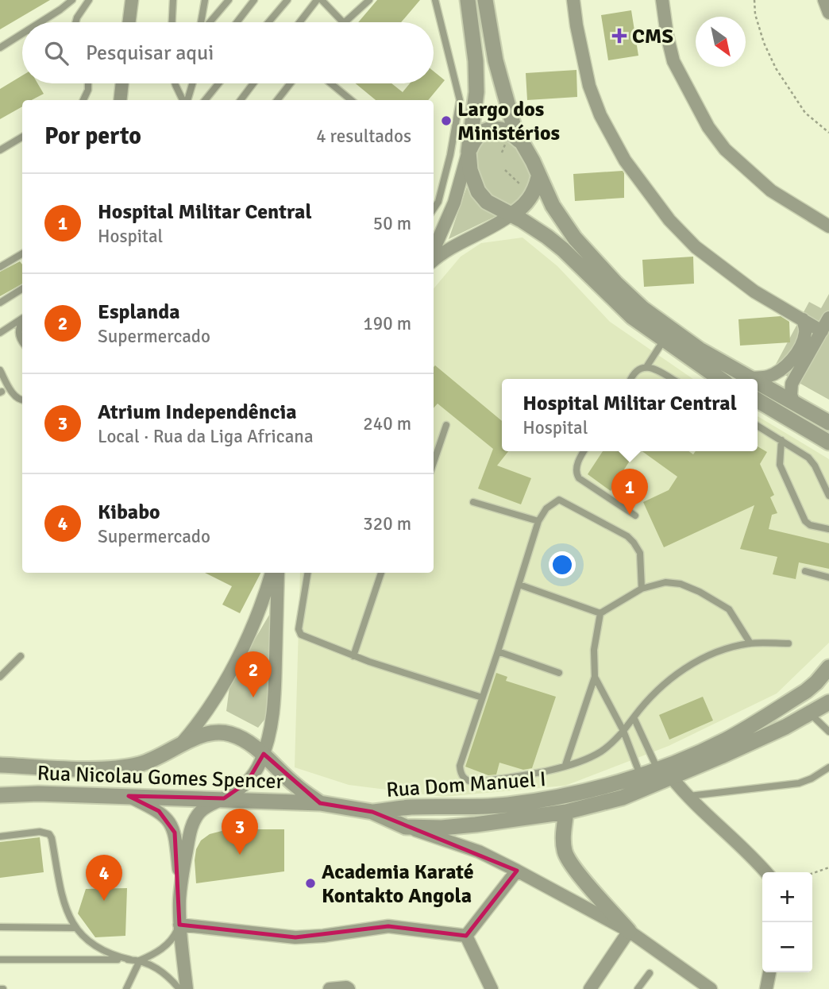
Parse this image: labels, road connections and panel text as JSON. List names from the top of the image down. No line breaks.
{"streets":{"street":["Rua Nicolau Gomes Spencer","Rua Dom Manuel I"]},"crossings":[["Rua Nicolau Gomes Spencer","Rua Dom Manuel I"]],"places":{"health":["CMS"],"other":["Largo dos Ministérios","Academia Karaté Kontakto Angola"]},"north":"bottom right","page":{"search":"Pesquisar aqui","heading":["Por perto","4 resultados"],"list":[{"mark":"1","name":"Hospital Militar Central","note":"Hospital","value":"50 m"},{"mark":"2","name":"Esplanda","note":"Supermercado","value":"190 m"},{"mark":"3","name":"Atrium Independência","note":"Local · Rua da Liga Africana","value":"240 m"},{"mark":"4","name":"Kibabo","note":"Supermercado","value":"320 m"}],"popup":["Hospital Militar Central","Hospital"],"pins":["1","2","3","4"],"map_buttons":["+","−"]}}
